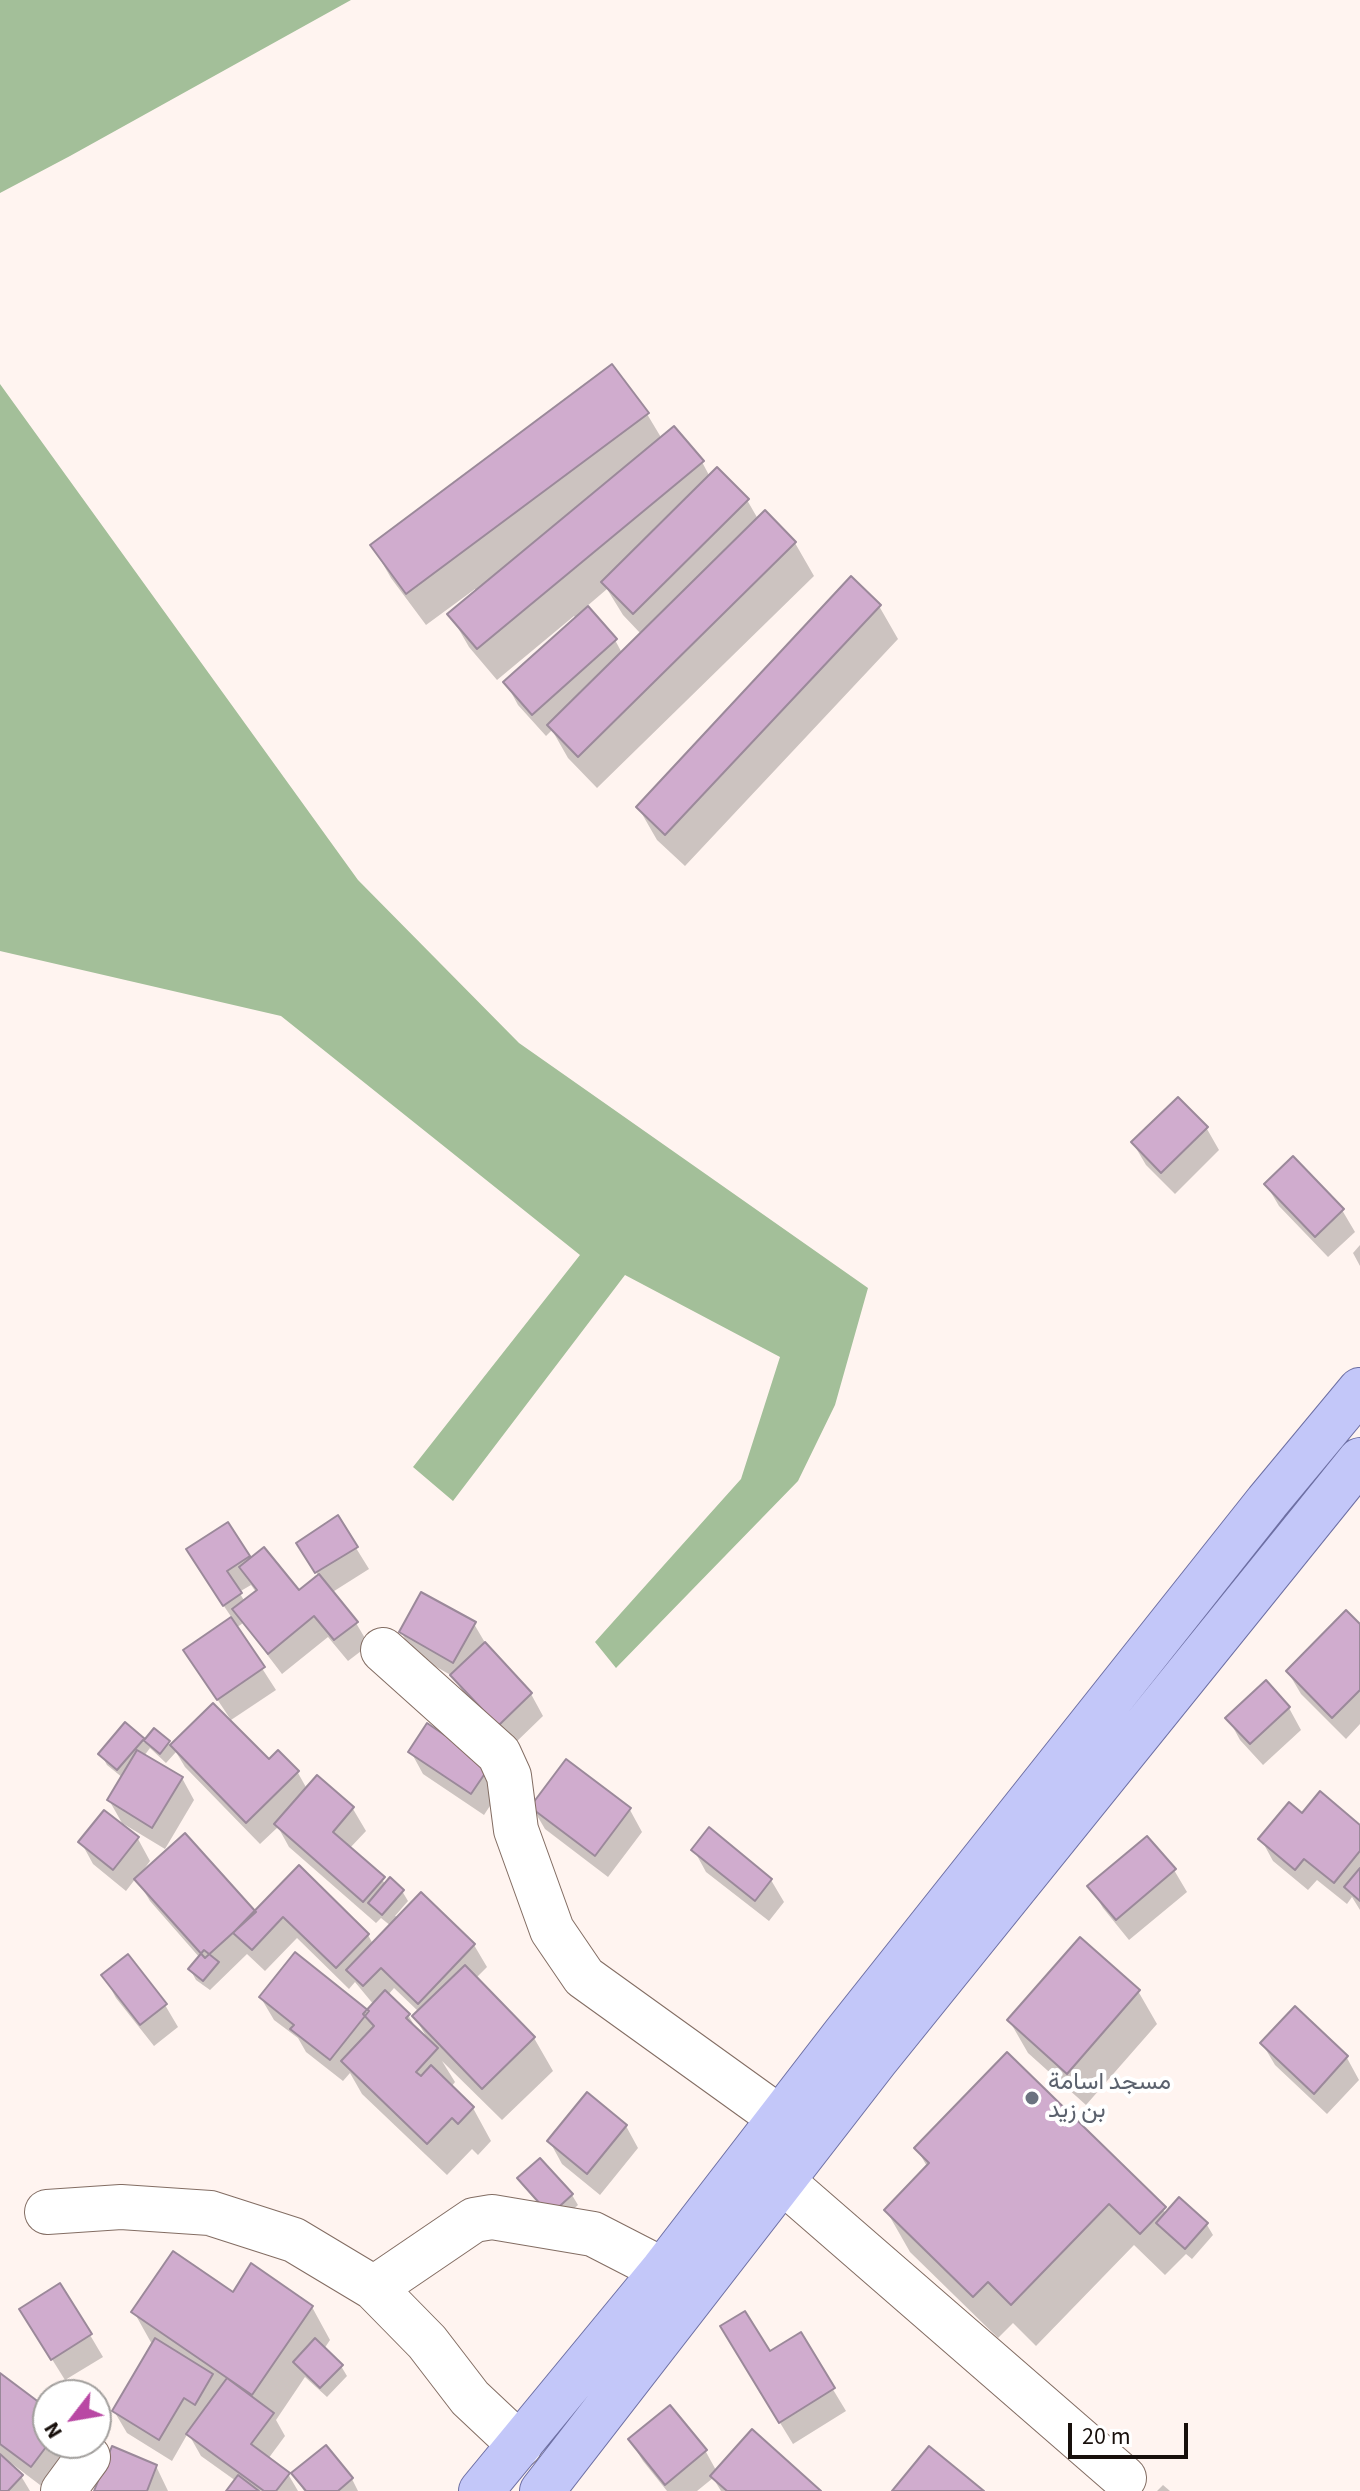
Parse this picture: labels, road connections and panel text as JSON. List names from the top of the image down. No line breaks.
{"places":["مسجد اسامة بن زيد"],"scale_bar":"20 m","north":"bottom left"}
